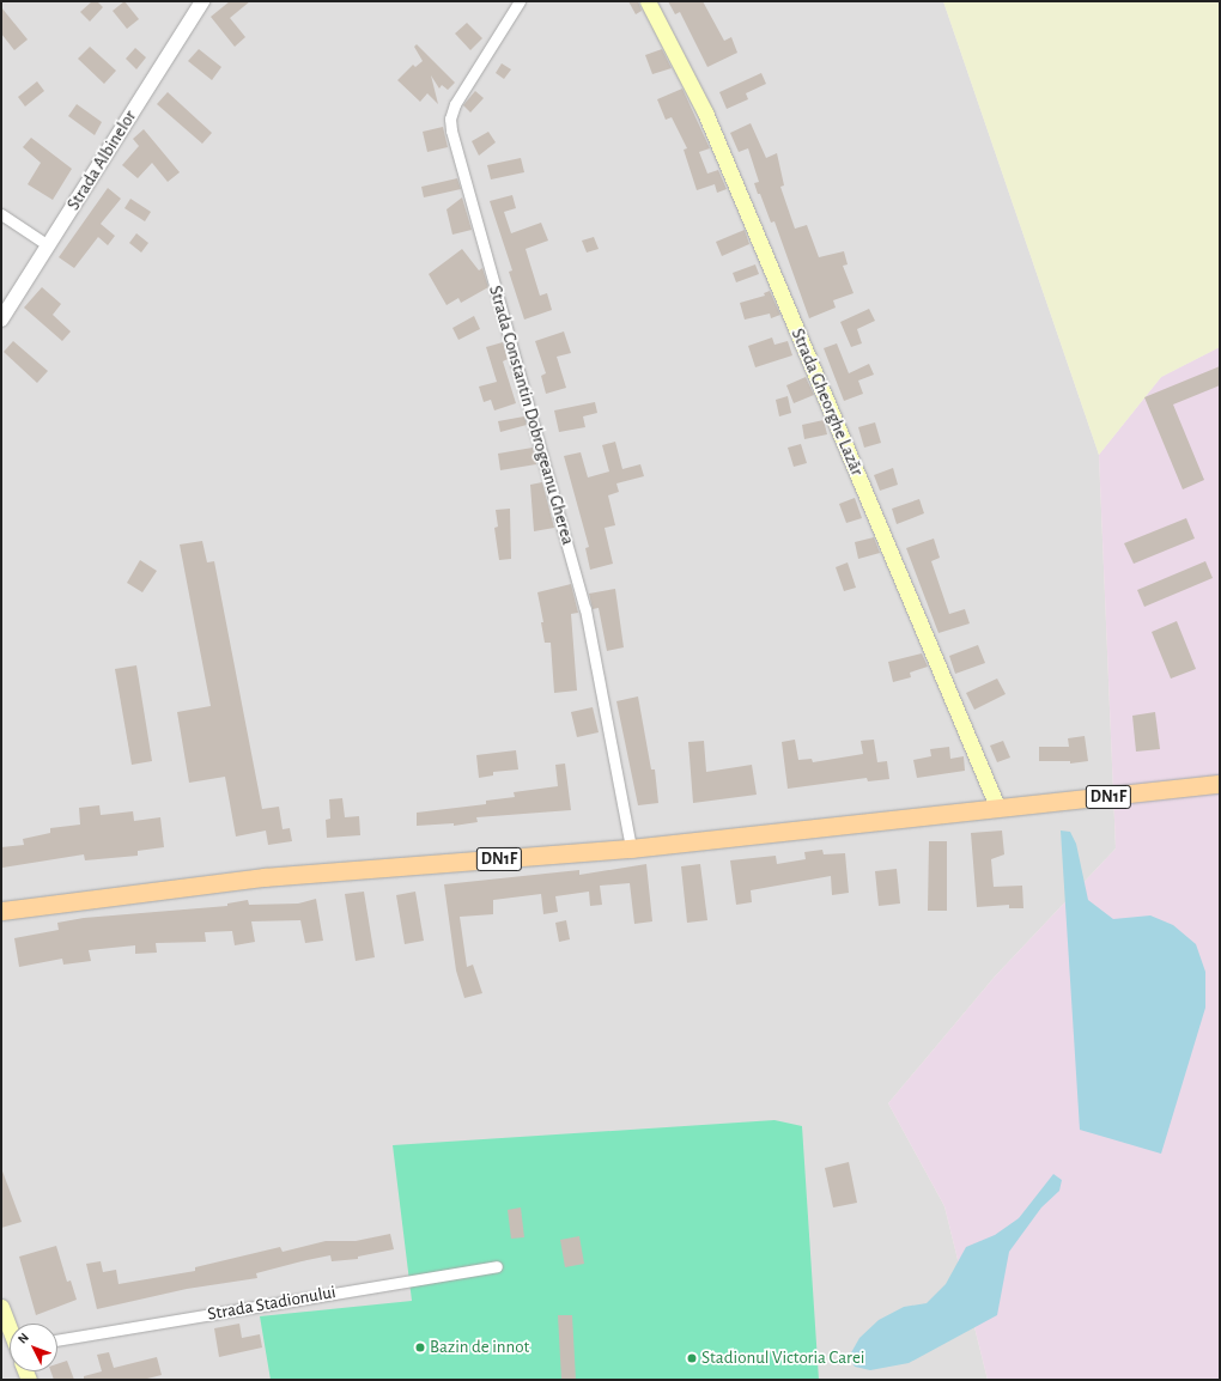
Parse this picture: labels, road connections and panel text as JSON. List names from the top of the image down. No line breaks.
{"streets":{"main road":["Strada Gheorghe Lazăr","DN1F"],"street":["Strada Albinelor","Strada Constantin Dobrogeanu Gherea","Strada Stadionului"]},"crossings":[["Strada Gheorghe Lazăr","DN1F"],["Strada Constantin Dobrogeanu Gherea","DN1F"]],"places":["Bazin de innot","Stadionul Victoria Carei"],"north":"top left"}
